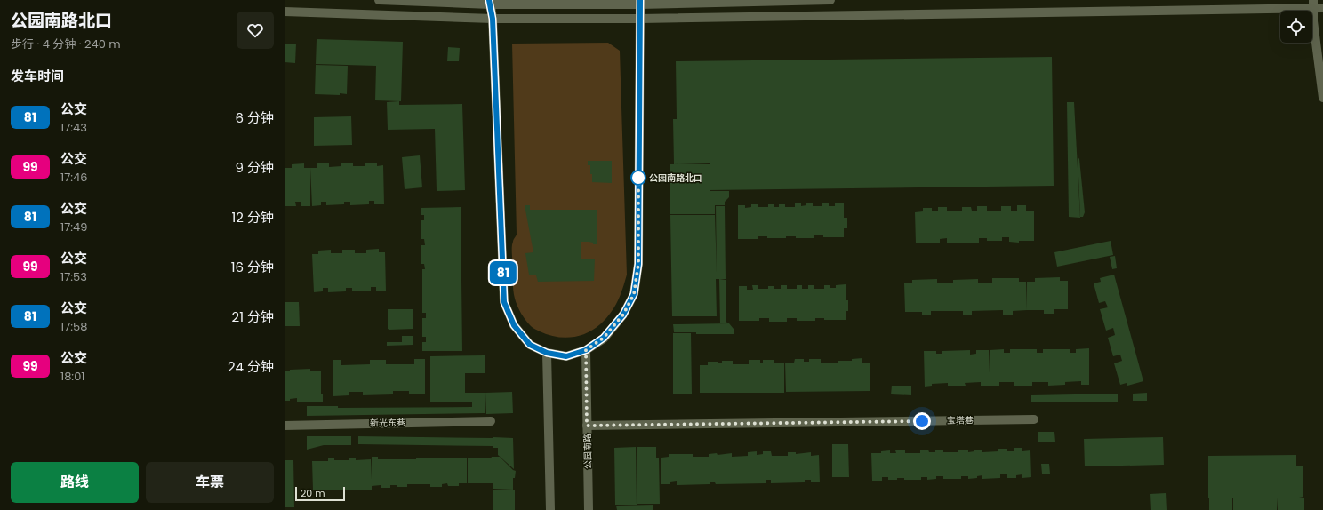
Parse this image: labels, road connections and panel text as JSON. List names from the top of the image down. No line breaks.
{"streets":{"street":["宝塔巷","新光东巷","公园南路"]},"crossings":[["宝塔巷","公园南路"]],"places":["公园南路北口"],"lines":["bus line 81"],"scale_bar":"20 m","page":{"heading":[["公园南路北口","步行 · 4 分钟 · 240 m"],"发车时间"],"on_map":"81","list":[{"mark":"81","name":"公交","note":"17:43","value":"6 分钟"},{"mark":"99","name":"公交","note":"17:46","value":"9 分钟"},{"mark":"81","name":"公交","note":"17:49","value":"12 分钟"},{"mark":"99","name":"公交","note":"17:53","value":"16 分钟"},{"mark":"81","name":"公交","note":"17:58","value":"21 分钟"},{"mark":"99","name":"公交","note":"18:01","value":"24 分钟"}],"buttons":["路线","车票"],"scale":"20 m"}}
